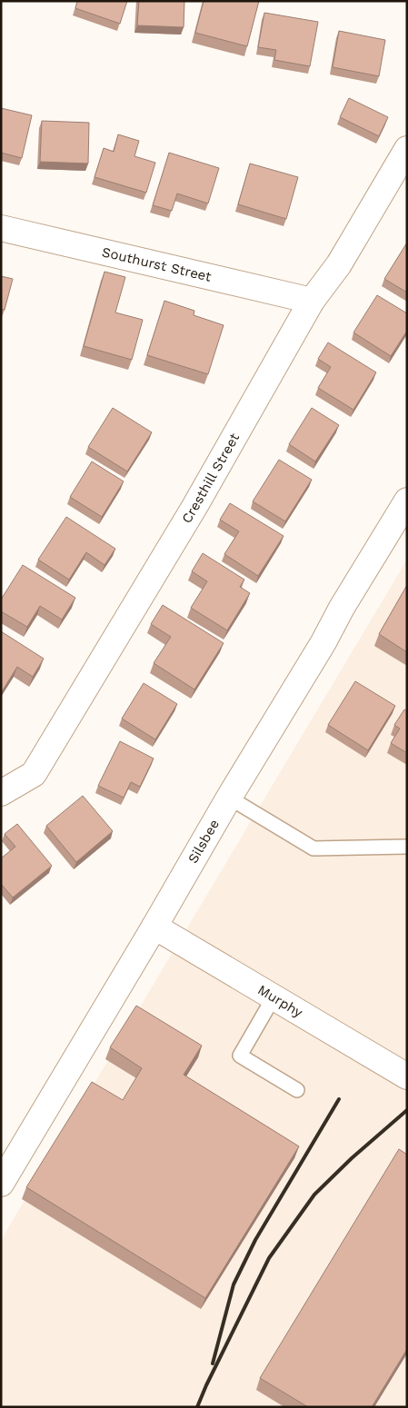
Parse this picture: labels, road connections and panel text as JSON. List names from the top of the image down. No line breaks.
{"streets":{"street":["Southurst Street","Cresthill Street","Silsbee","Murphy"]},"crossings":[["Southurst Street","Cresthill Street"],["Silsbee","Murphy"]]}
